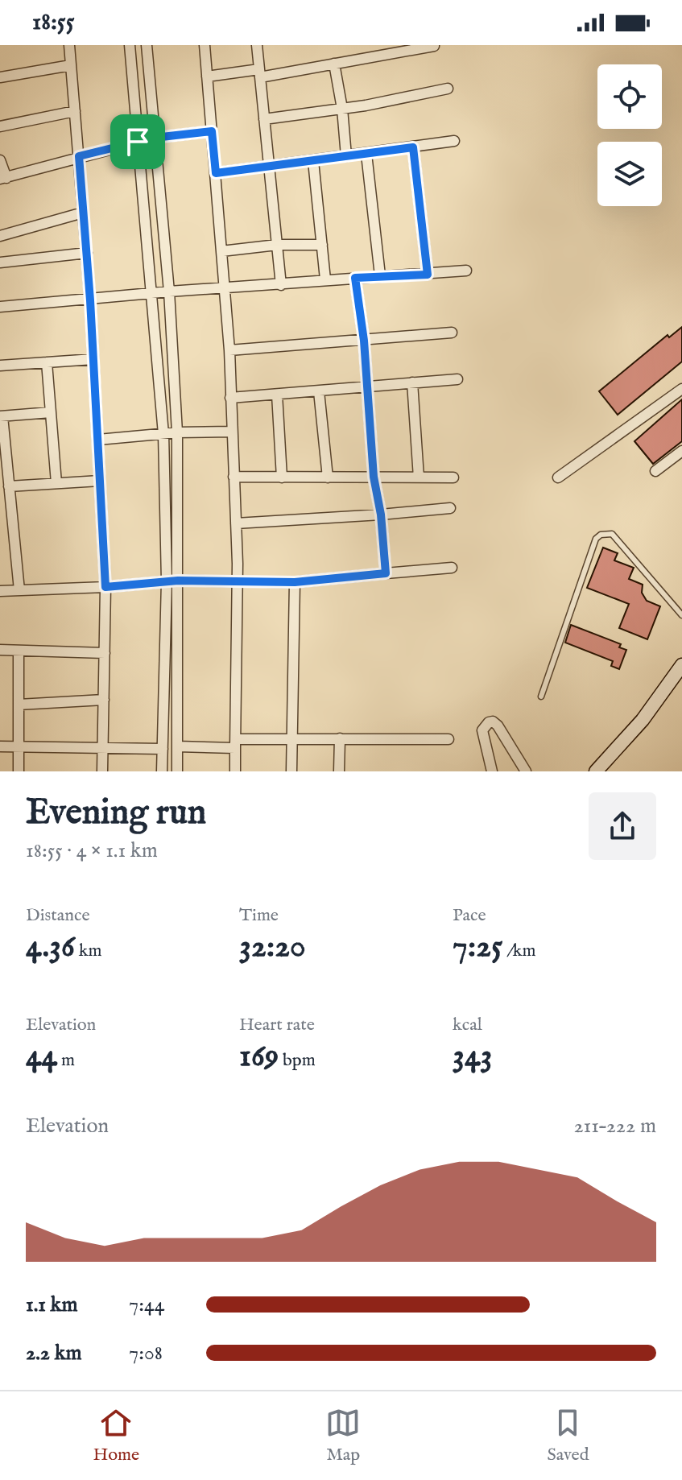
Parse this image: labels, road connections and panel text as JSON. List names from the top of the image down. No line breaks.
{"page":{"status":"18:55","heading":["Evening run","18:55 · 4 × 1.1 km"],"stats":[["Distance","4.36 km"],["Time","32:20"],["Pace","7:25 /km"],["Elevation","44 m"],["Heart rate","169 bpm"],["kcal","343"]],"chart":["Elevation","211–222 m"],"list":[{"name":"1.1 km","note":"7:44"},{"name":"2.2 km","note":"7:08"}],"tabs":["Home","Map","Saved"]}}
